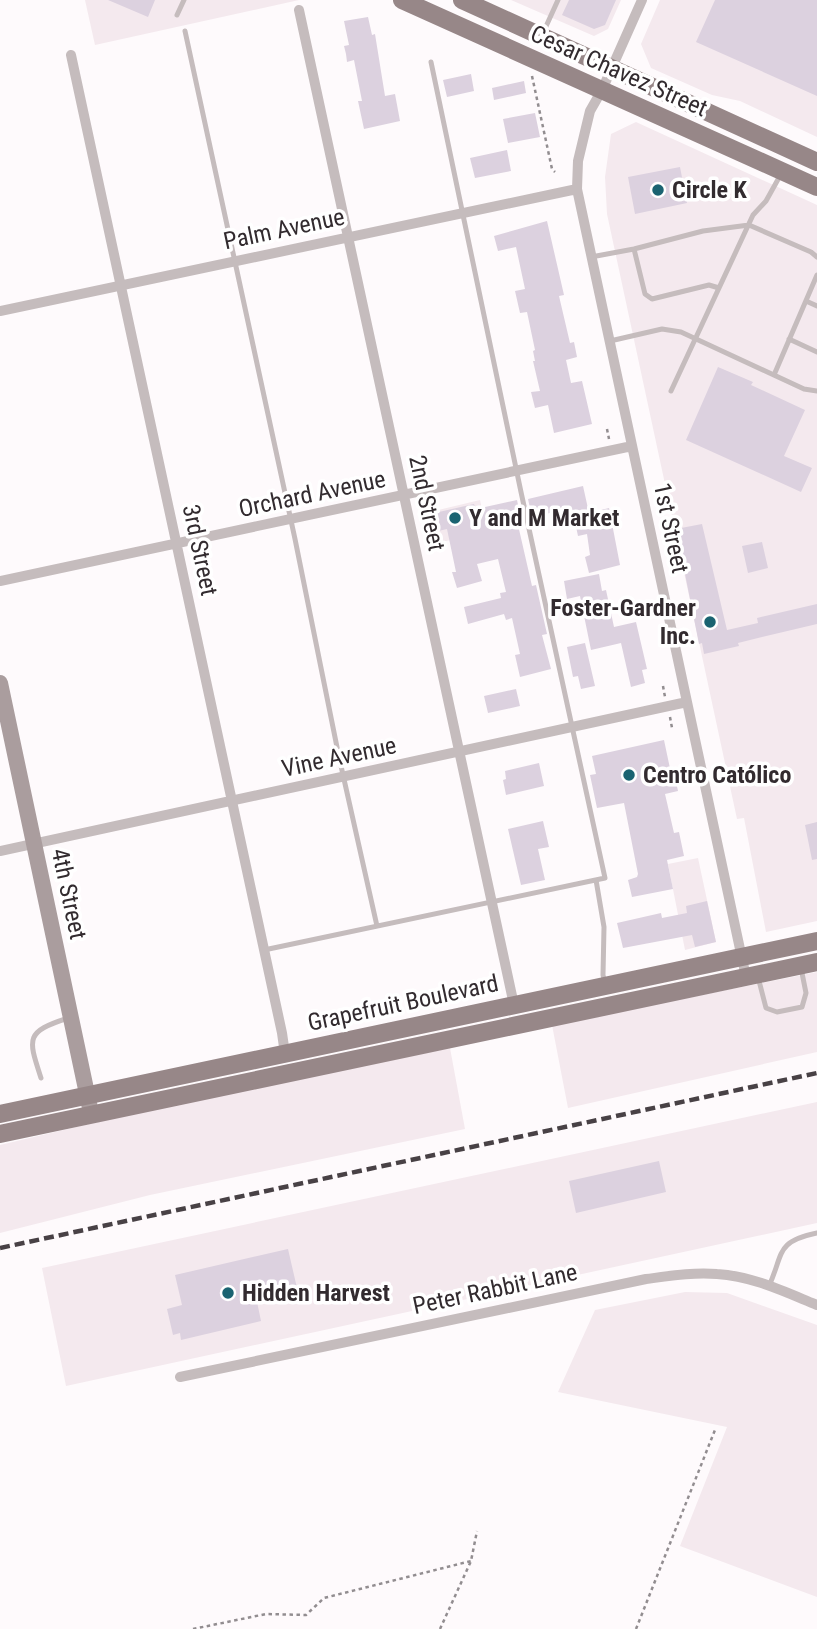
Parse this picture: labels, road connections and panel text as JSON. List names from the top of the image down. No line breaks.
{"streets":{"main road":["Cesar Chavez Street","Grapefruit Boulevard"],"street":["Palm Avenue","Orchard Avenue","2nd Street","1st Street","3rd Street","Vine Avenue","4th Street","Peter Rabbit Lane"]},"crossings":[["Cesar Chavez Street","1st Street"],["Palm Avenue","2nd Street"],["Palm Avenue","1st Street"],["Palm Avenue","3rd Street"],["Orchard Avenue","2nd Street"],["Orchard Avenue","1st Street"],["Orchard Avenue","3rd Street"],["2nd Street","Vine Avenue"],["2nd Street","Grapefruit Boulevard"],["1st Street","Vine Avenue"],["1st Street","Grapefruit Boulevard"],["3rd Street","Vine Avenue"],["3rd Street","Grapefruit Boulevard"],["Vine Avenue","4th Street"],["4th Street","Grapefruit Boulevard"]],"places":["Circle K","Y and M Market","Foster-Gardner Inc.","Centro Católico","Hidden Harvest"]}
